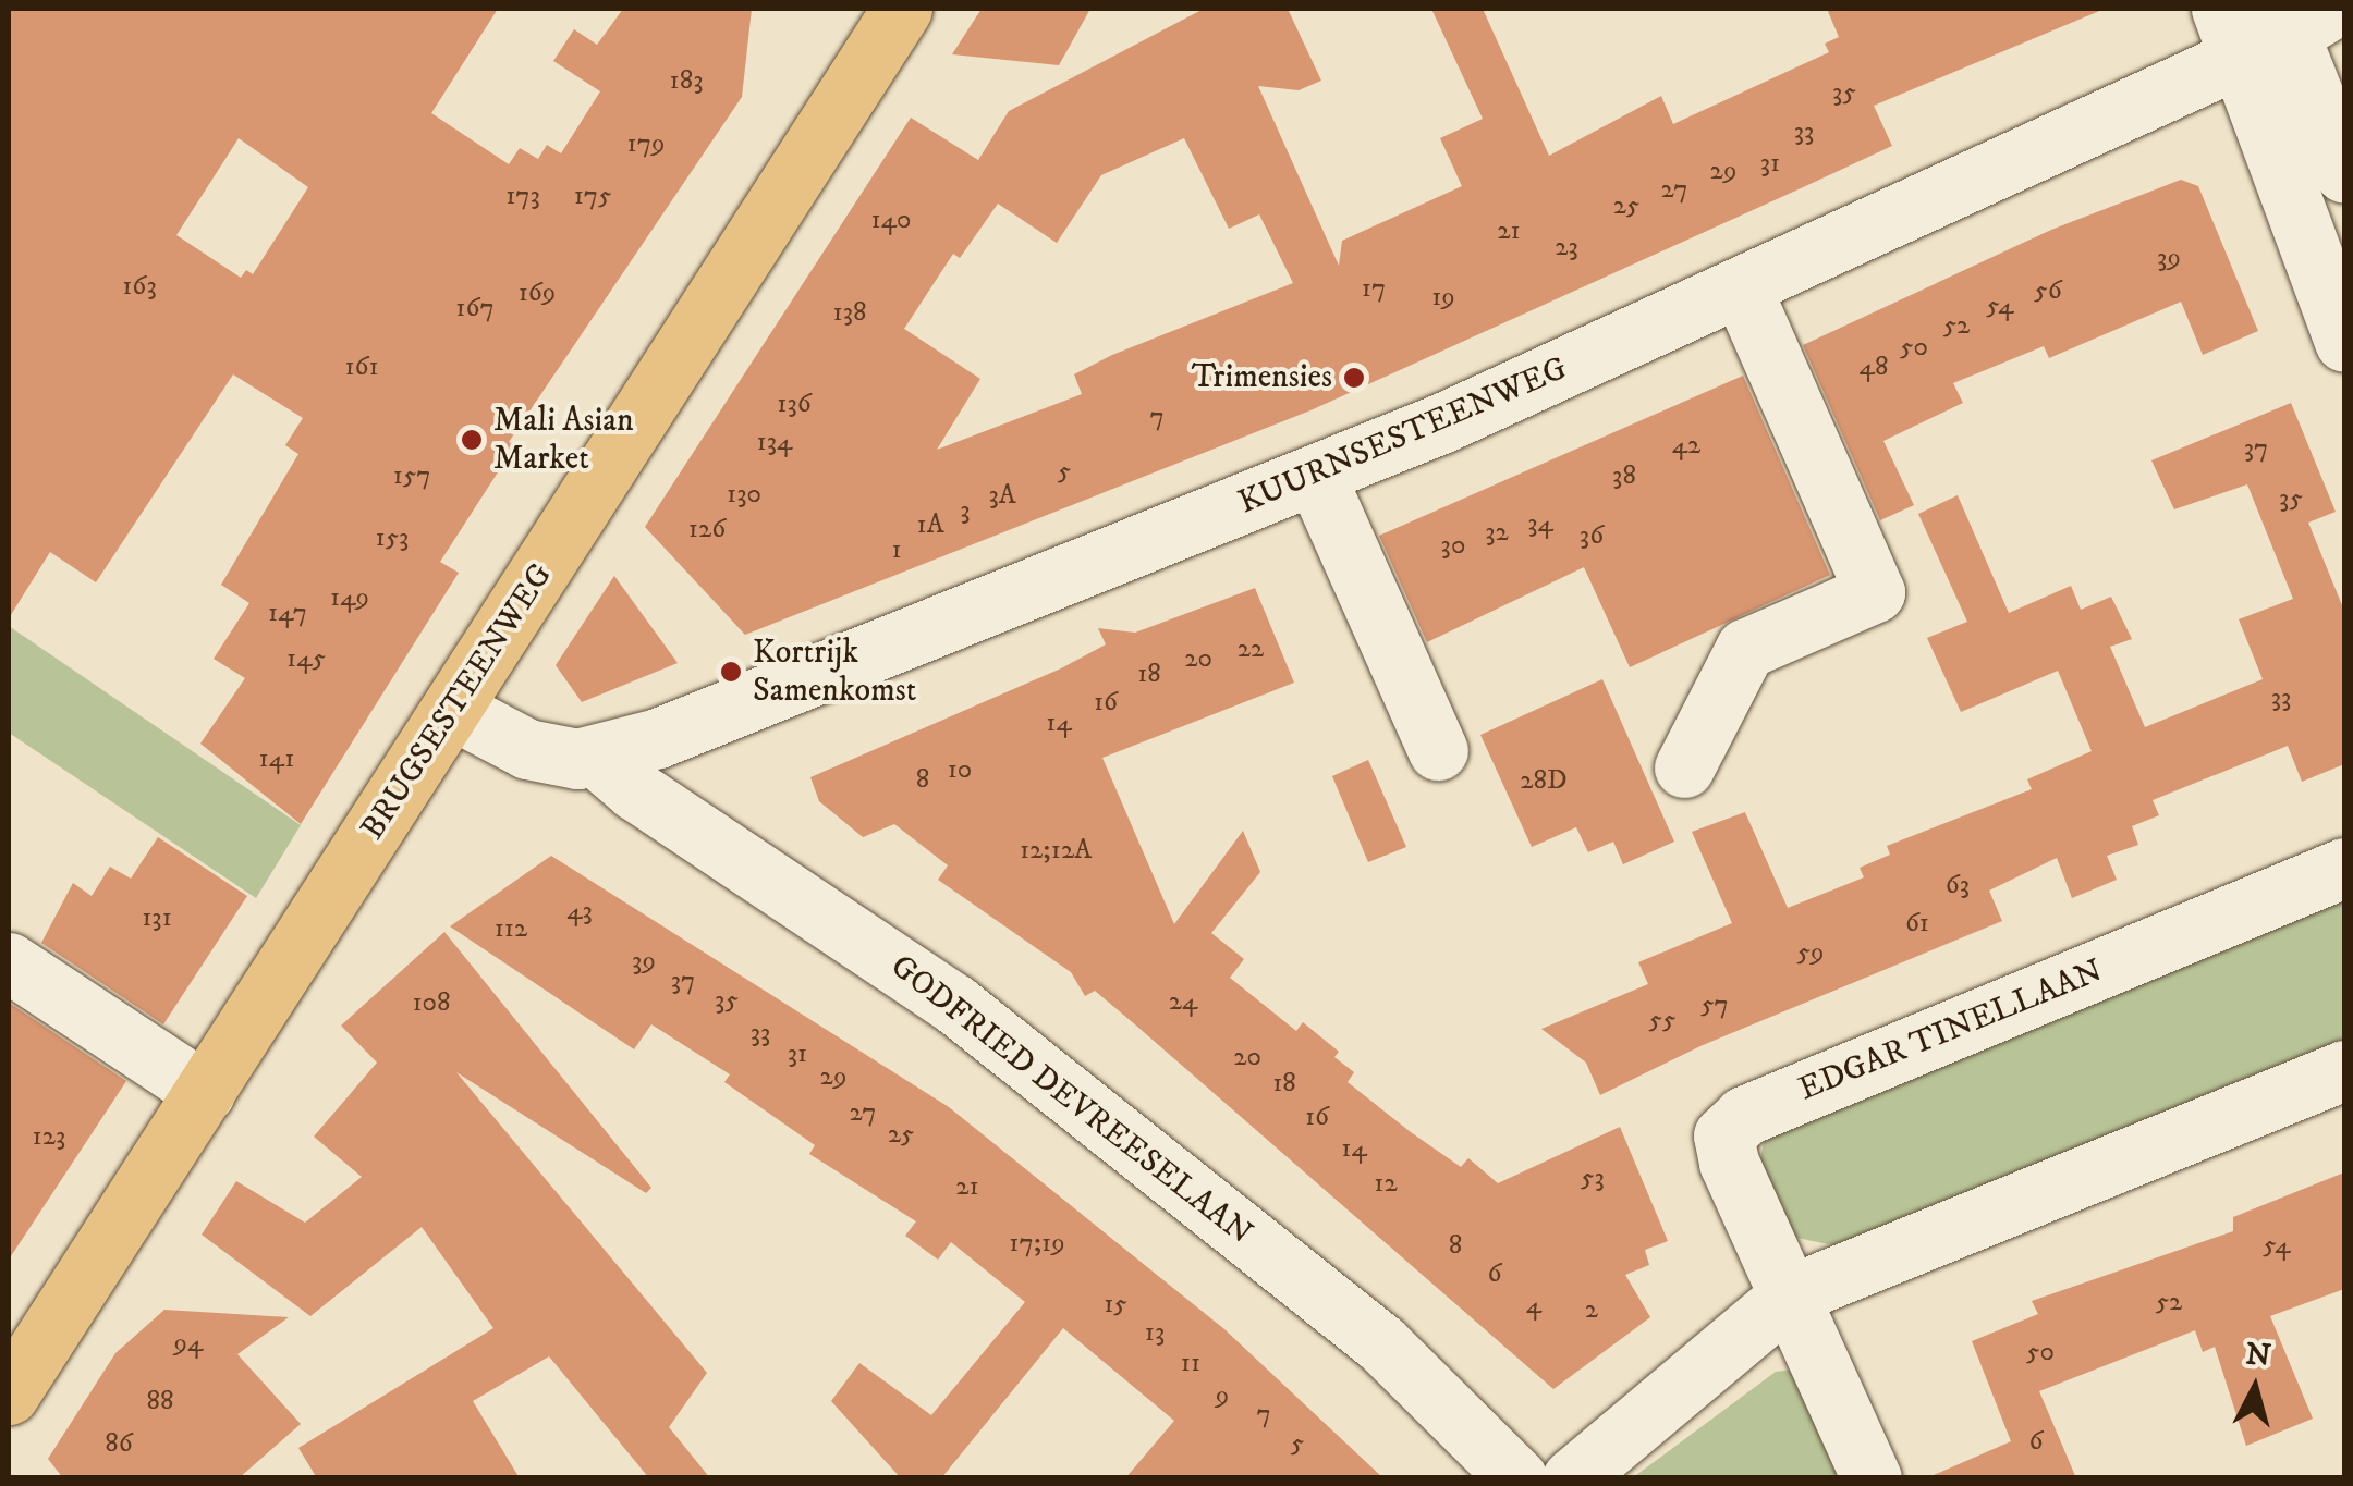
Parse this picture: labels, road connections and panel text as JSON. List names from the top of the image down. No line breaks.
{"streets":{"main road":["BRUGSESTEENWEG"],"street":["KUURNSESTEENWEG","EDGAR TINELLAAN","GODFRIED DEVREESELAAN"]},"crossings":[["KUURNSESTEENWEG","BRUGSESTEENWEG"],["KUURNSESTEENWEG","GODFRIED DEVREESELAAN"]],"places":["Trimensies","Mali Asian Market","Kortrijk Samenkomst"],"house_numbers":["183","35","33","179","31","29","27","173","175","25","140","21","23","39","163","17","56","169","19","54","167","138","52","50","161","48","136","7","134","42","37","5","157","38","130","3A","35","3","34","1A","126","32","36","153","30","1","149","147","22","145","20","18","33","16","14","141","10","8","28D","12;12A","63","43","131","61","112","59","39","37","35","24","108","57","55","33","31","20","29","18","27","16","25","123","14","53","12","21","17;19","8","54","6","52","15","4","2","13","94","50","11","9","88","7","6","86","5"],"north":"top"}
